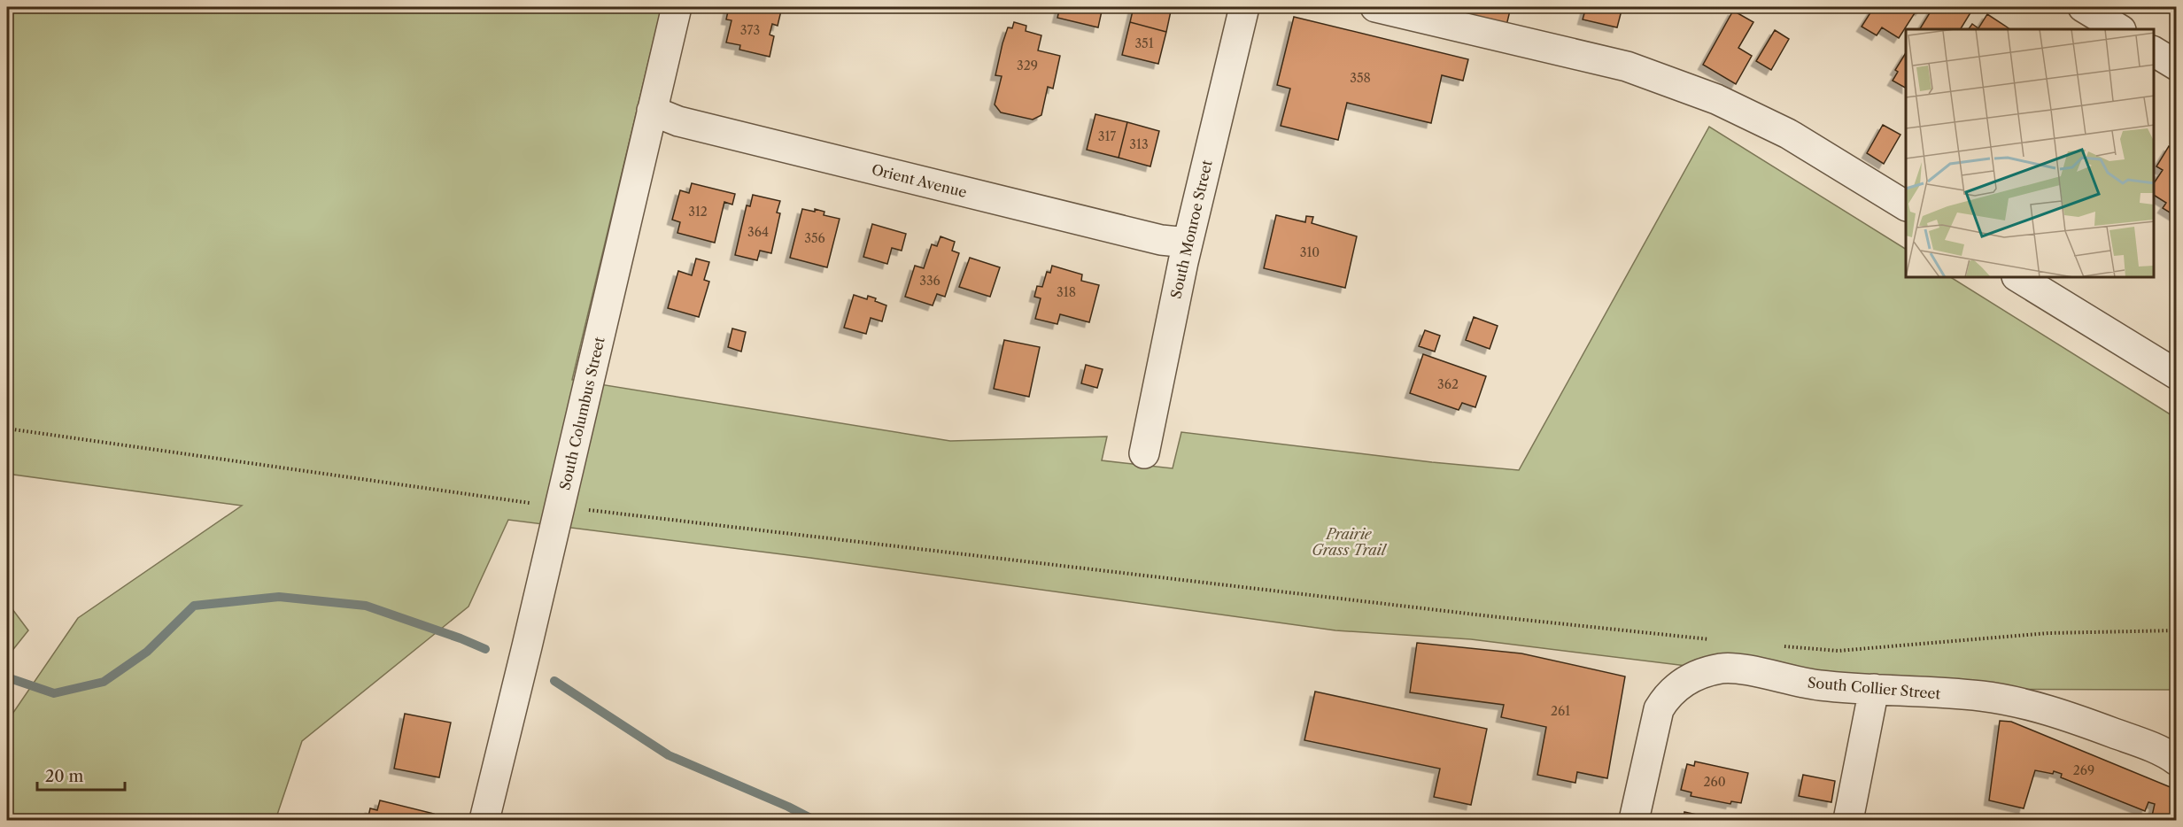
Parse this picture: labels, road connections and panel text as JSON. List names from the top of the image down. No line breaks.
{"streets":{"street":["Orient Avenue","South Monroe Street","South Columbus Street","South Collier Street"]},"crossings":[["Orient Avenue","South Monroe Street"],["Orient Avenue","South Columbus Street"]],"parks":["Prairie Grass Trail"],"house_numbers":["373","351","329","358","317","313","312","364","356","310","336","318","362","261","269","260"],"scale_bar":"20 m"}
